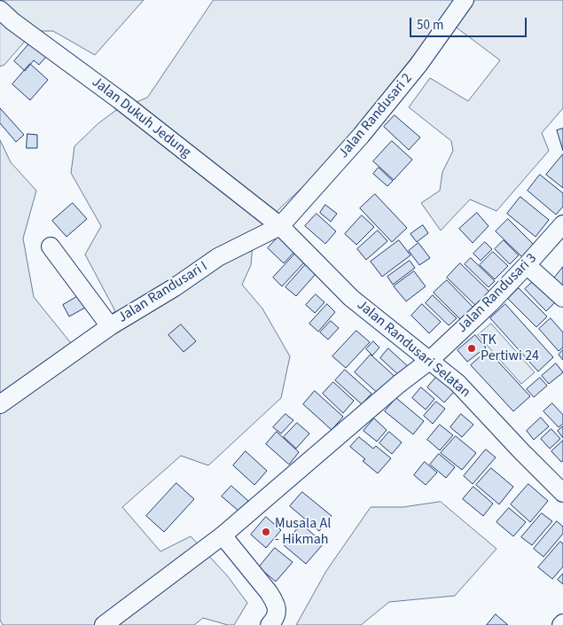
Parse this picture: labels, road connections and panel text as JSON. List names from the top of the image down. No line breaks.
{"streets":{"street":["Jalan Randusari 2","Jalan Dukuh Jedung","Jalan Randusari I","Jalan Randusari 3","Jalan Randusari Selatan"]},"crossings":[["Jalan Randusari 2","Jalan Dukuh Jedung"],["Jalan Randusari 2","Jalan Randusari I"],["Jalan Randusari 2","Jalan Randusari Selatan"],["Jalan Dukuh Jedung","Jalan Randusari I"],["Jalan Dukuh Jedung","Jalan Randusari Selatan"],["Jalan Randusari I","Jalan Randusari Selatan"],["Jalan Randusari 3","Jalan Randusari Selatan"]],"places":["TK Pertiwi 24","Musala Al - Hikmah"],"scale_bar":"50 m"}
